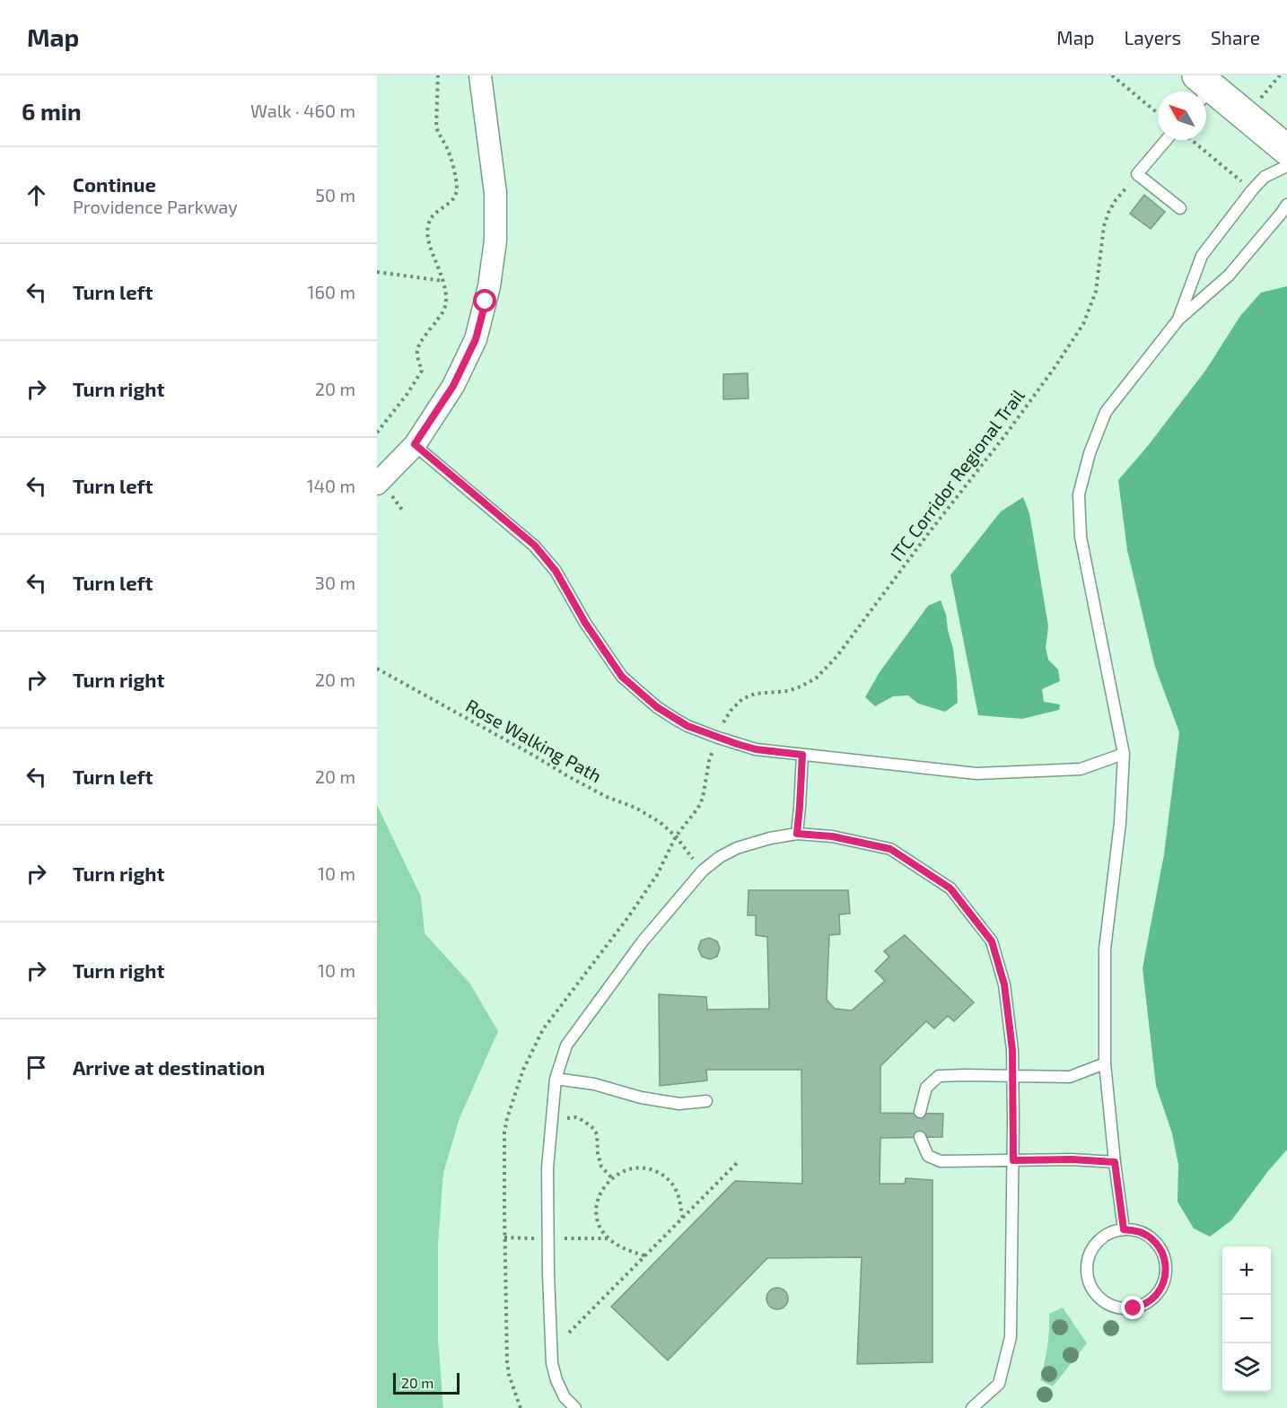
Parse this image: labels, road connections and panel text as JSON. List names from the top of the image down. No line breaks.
{"streets":{"path":["ITC Corridor Regional Trail","Rose Walking Path"]},"scale_bar":"20 m","north":"top left","page":{"header":"Map","nav":["Map","Layers","Share"],"heading":["6 min","Walk · 460 m"],"list":[["Continue","Providence Parkway","50 m"],["Turn left","160 m"],["Turn right","20 m"],["Turn left","140 m"],["Turn left","30 m"],["Turn right","20 m"],["Turn left","20 m"],["Turn right","10 m"],["Turn right","10 m"],"Arrive at destination"],"map_buttons":["+","−"],"scale":"20 m"}}
